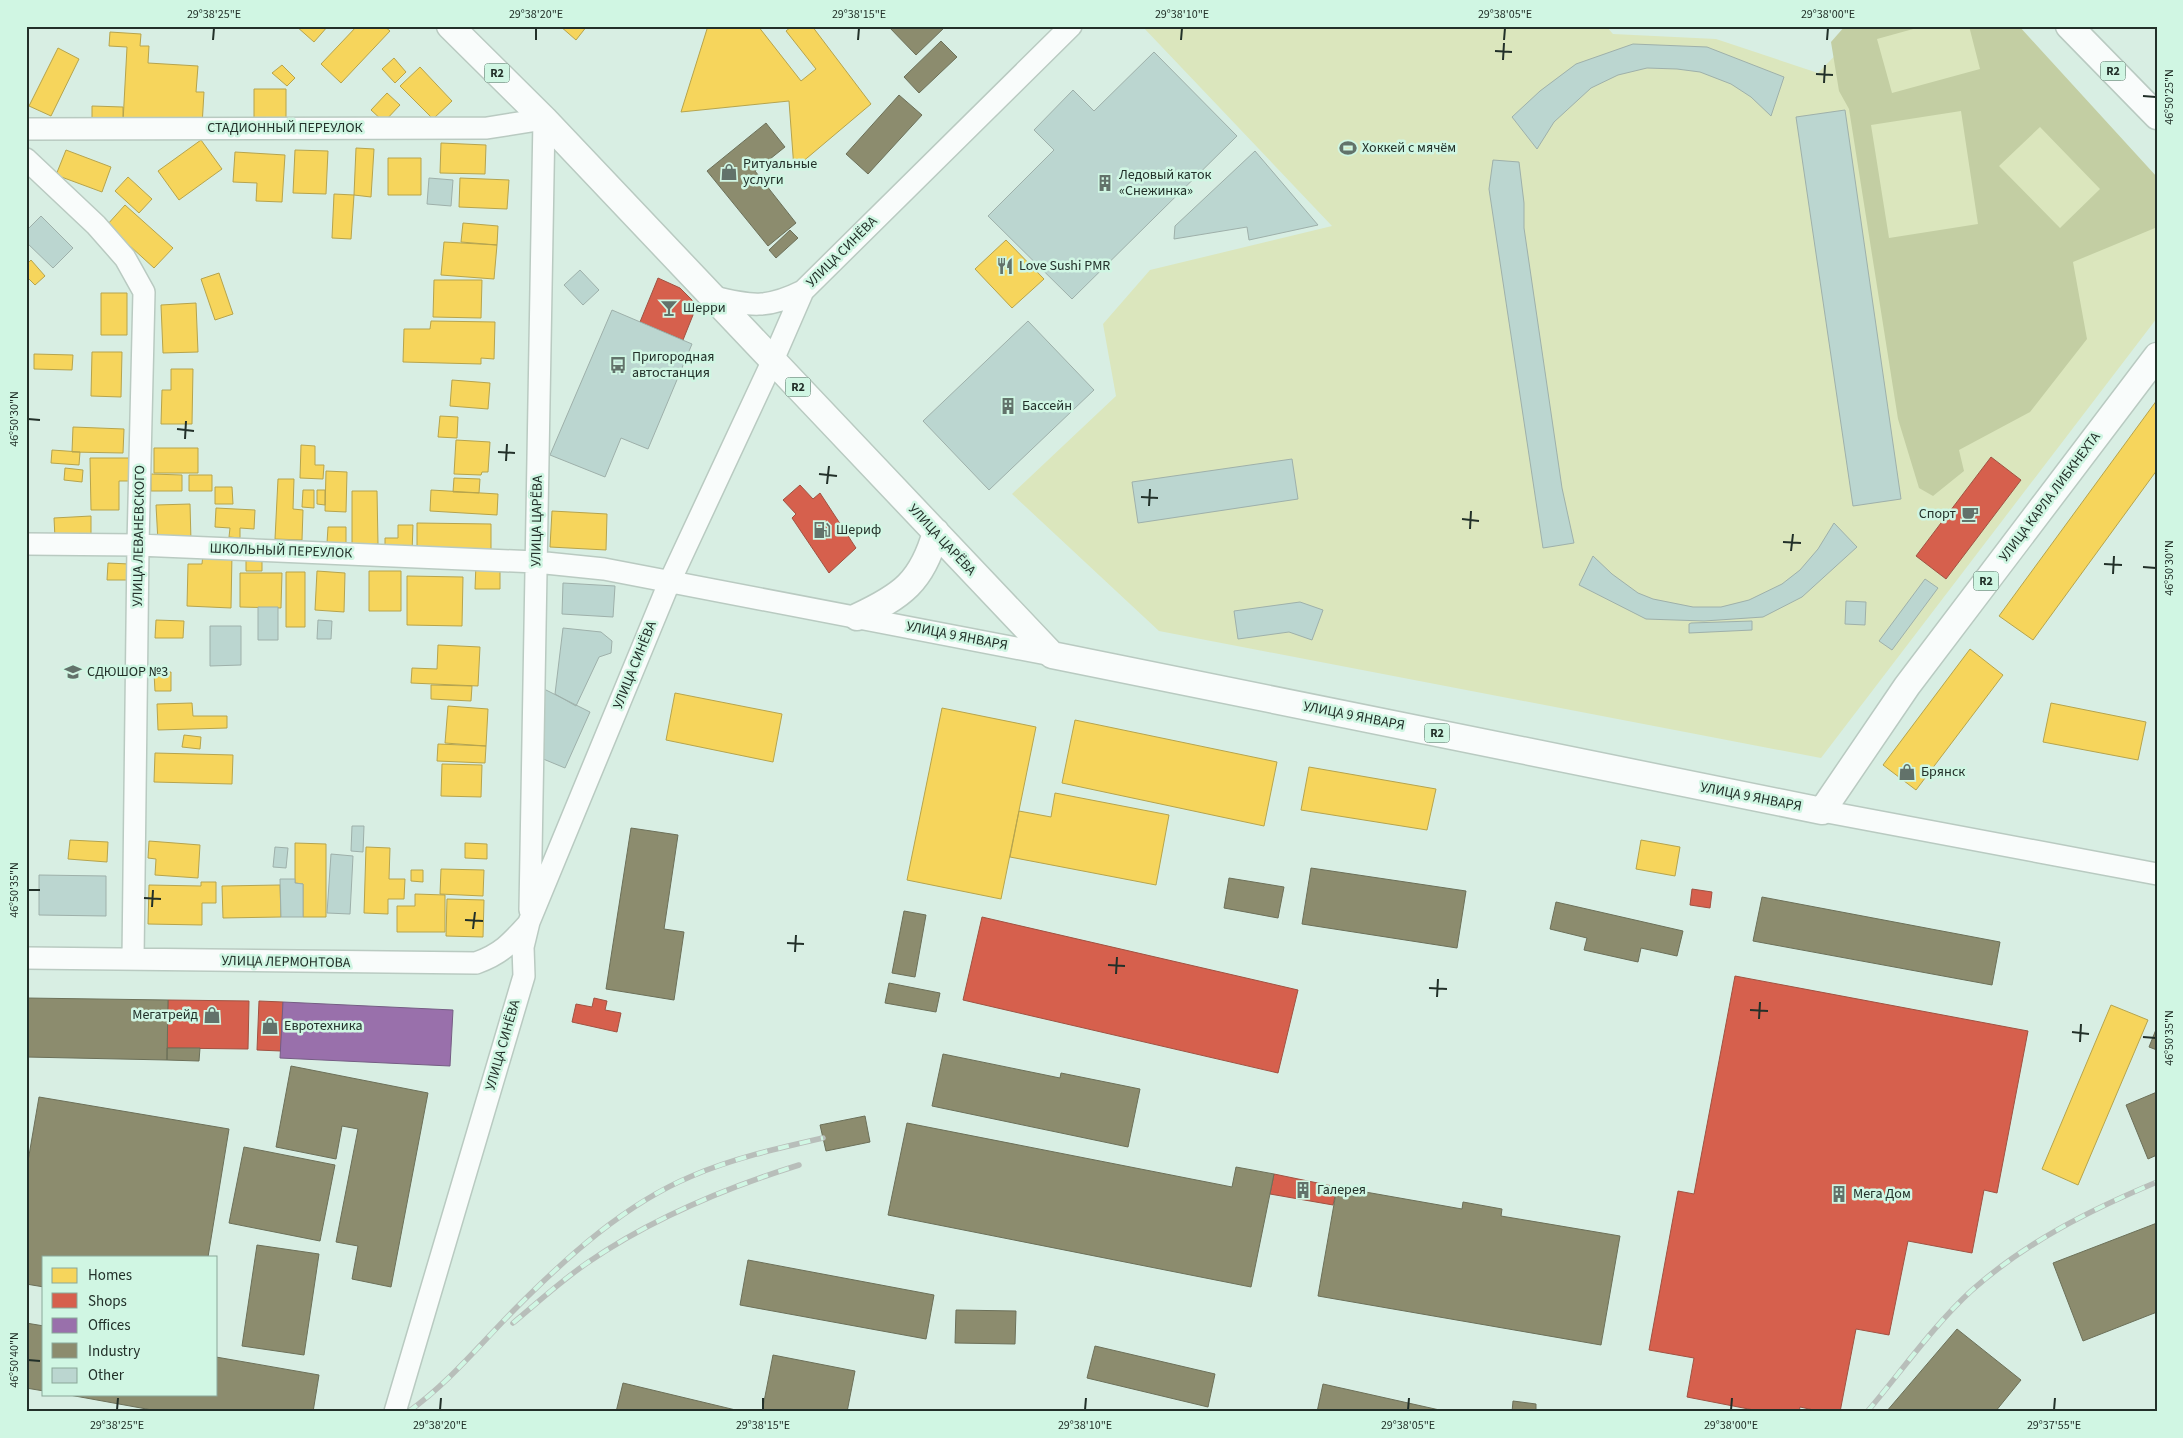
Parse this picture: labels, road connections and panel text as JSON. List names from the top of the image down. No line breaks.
{"streets":{"main road":["R2","УЛИЦА КАРЛА ЛИБКНЕХТА","УЛИЦА ЦАРЁВА","УЛИЦА 9 ЯНВАРЯ"],"street":["СТАДИОННЫЙ ПЕРЕУЛОК","УЛИЦА СИНЁВА","УЛИЦА ЛЕВАНЕВСКОГО","ШКОЛЬНЫЙ ПЕРЕУЛОК","УЛИЦА ЛЕРМОНТОВА"]},"crossings":[["СТАДИОННЫЙ ПЕРЕУЛОК","УЛИЦА ЦАРЁВА"],["УЛИЦА СИНЁВА","УЛИЦА ЦАРЁВА"],["УЛИЦА СИНЁВА","ШКОЛЬНЫЙ ПЕРЕУЛОК"],["УЛИЦА СИНЁВА","УЛИЦА 9 ЯНВАРЯ"],["УЛИЦА СИНЁВА","УЛИЦА ЛЕРМОНТОВА"],["УЛИЦА КАРЛА ЛИБКНЕХТА","УЛИЦА 9 ЯНВАРЯ"],["УЛИЦА ЦАРЁВА","ШКОЛЬНЫЙ ПЕРЕУЛОК"],["УЛИЦА ЦАРЁВА","УЛИЦА 9 ЯНВАРЯ"],["УЛИЦА ЦАРЁВА","УЛИЦА ЛЕРМОНТОВА"],["УЛИЦА ЛЕВАНЕВСКОГО","ШКОЛЬНЫЙ ПЕРЕУЛОК"],["УЛИЦА ЛЕВАНЕВСКОГО","УЛИЦА ЛЕРМОНТОВА"],["ШКОЛЬНЫЙ ПЕРЕУЛОК","УЛИЦА 9 ЯНВАРЯ"]],"places":{"sports":["Хоккей с мячём"],"shop":["Ритуальные услуги","Брянск","Мегатрейд","Евротехника"],"building":["Ледовый каток «Снежинка»","Бассейн","Галерея","Мега Дом"],"restaurant":["Love Sushi PMR"],"bar":["Шерри"],"bus stop":["Пригородная автостанция"],"cafe":["Спорт"],"fuel station":["Шериф"],"school or university":["СДЮШОР №3"]},"legend":["Homes","Shops","Offices","Industry","Other"],"coordinates":["29°38'25\"E","29°38'20\"E","29°38'15\"E","29°38'10\"E","29°38'05\"E","29°38'00\"E","46°50'25\"N","46°50'30\"N","46°50'35\"N","46°50'40\"N","29°37'55\"E"]}
